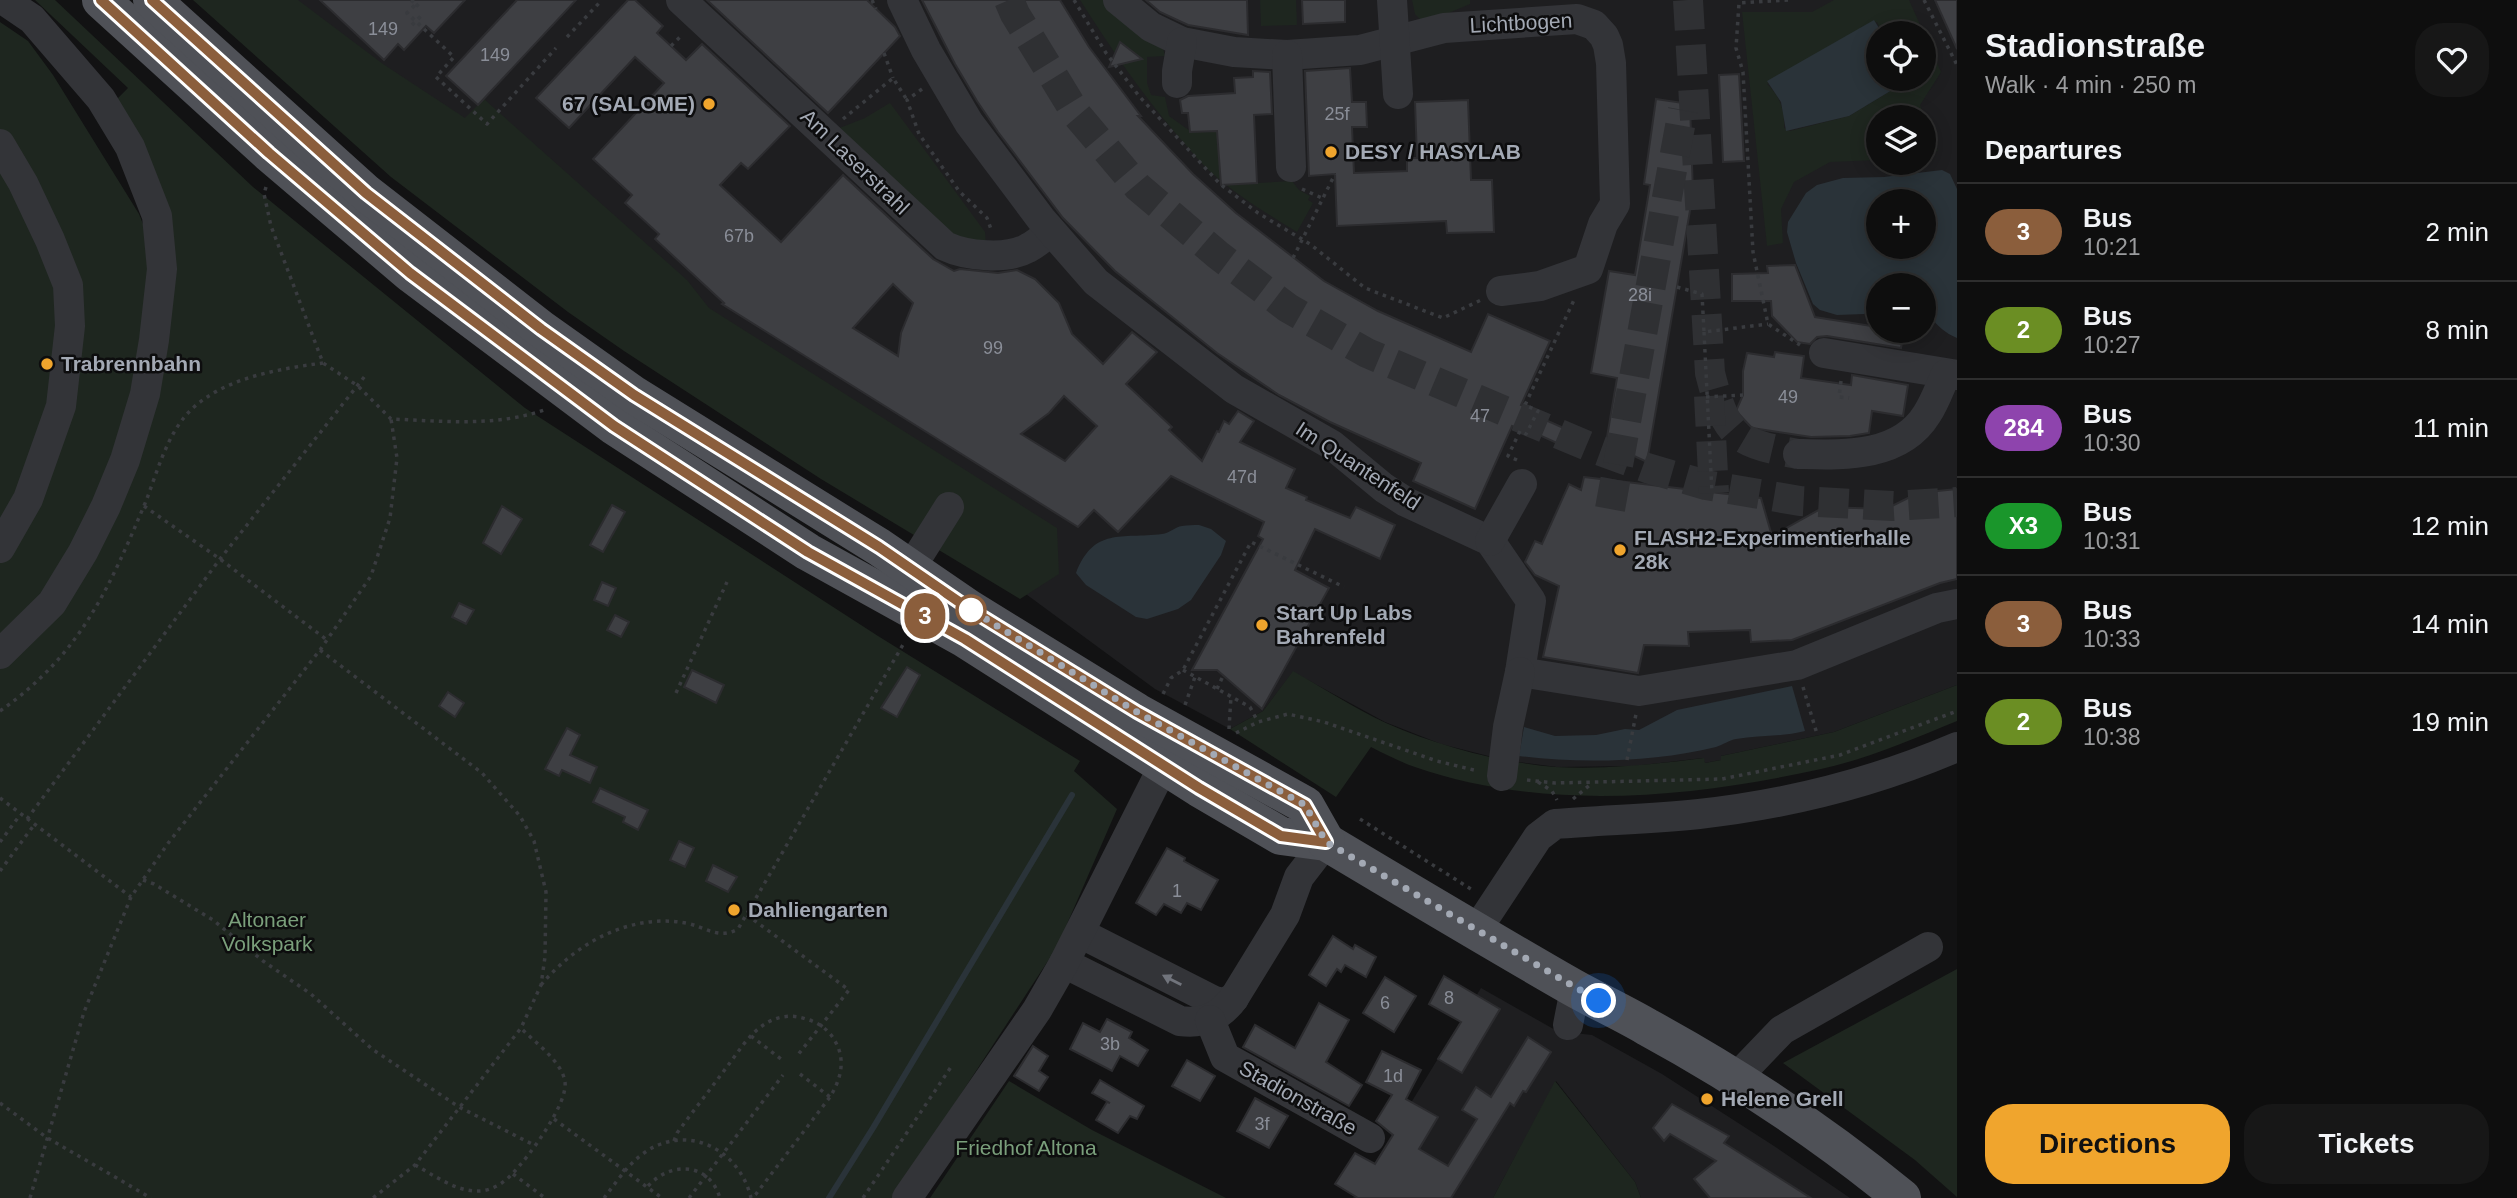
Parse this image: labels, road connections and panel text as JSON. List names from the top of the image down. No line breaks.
{"streets":{"street":["Lichtbogen","Am Laserstrahl","Im Quantenfeld","Stadionstraße"]},"crossings":[["Am Laserstrahl","Im Quantenfeld"]],"parks":["Altonaer Volkspark","Friedhof Altona"],"places":["67 (SALOME)","DESY / HASYLAB","Trabrennbahn","FLASH2-Experimentierhalle 28k","Start Up Labs Bahrenfeld","Dahliengarten","Helene Grell"],"lines":["bus line 3"],"house_numbers":["149","149","25f","67b","28i","99","49","47","47d","1","8","6","3b","1d","3f"],"page":{"on_map":"3","heading":[["Stadionstraße","Walk · 4 min · 250 m"],"Departures"],"map_buttons":["+","−"],"list":[{"mark":"3","name":"Bus","note":"10:21","value":"2 min"},{"mark":"2","name":"Bus","note":"10:27","value":"8 min"},{"mark":"284","name":"Bus","note":"10:30","value":"11 min"},{"mark":"X3","name":"Bus","note":"10:31","value":"12 min"},{"mark":"3","name":"Bus","note":"10:33","value":"14 min"},{"mark":"2","name":"Bus","note":"10:38","value":"19 min"}],"buttons":["Directions","Tickets"]}}
